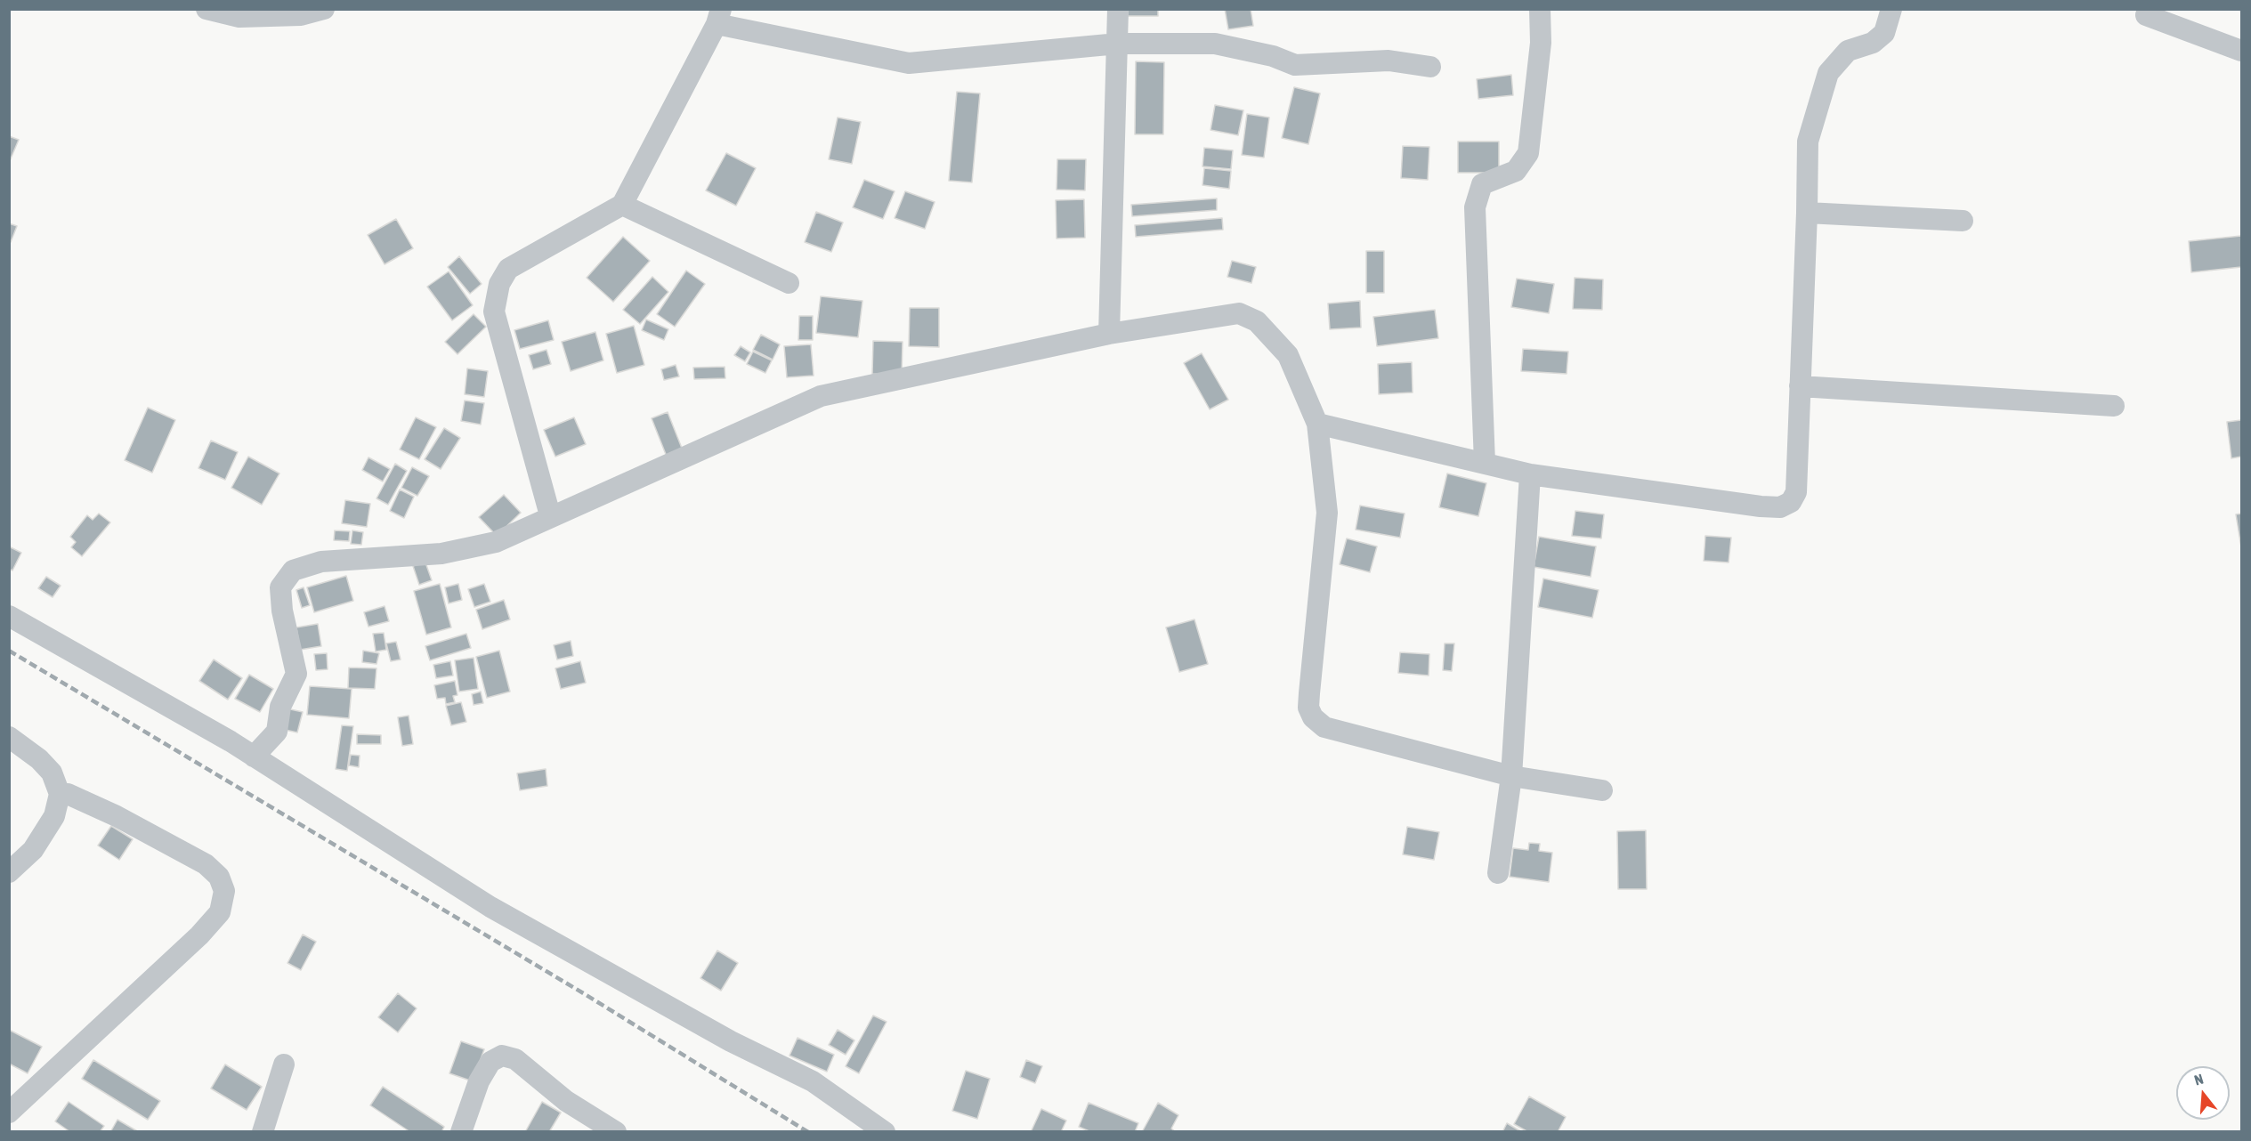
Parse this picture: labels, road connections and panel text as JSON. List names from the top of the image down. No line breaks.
{"north":"top"}
